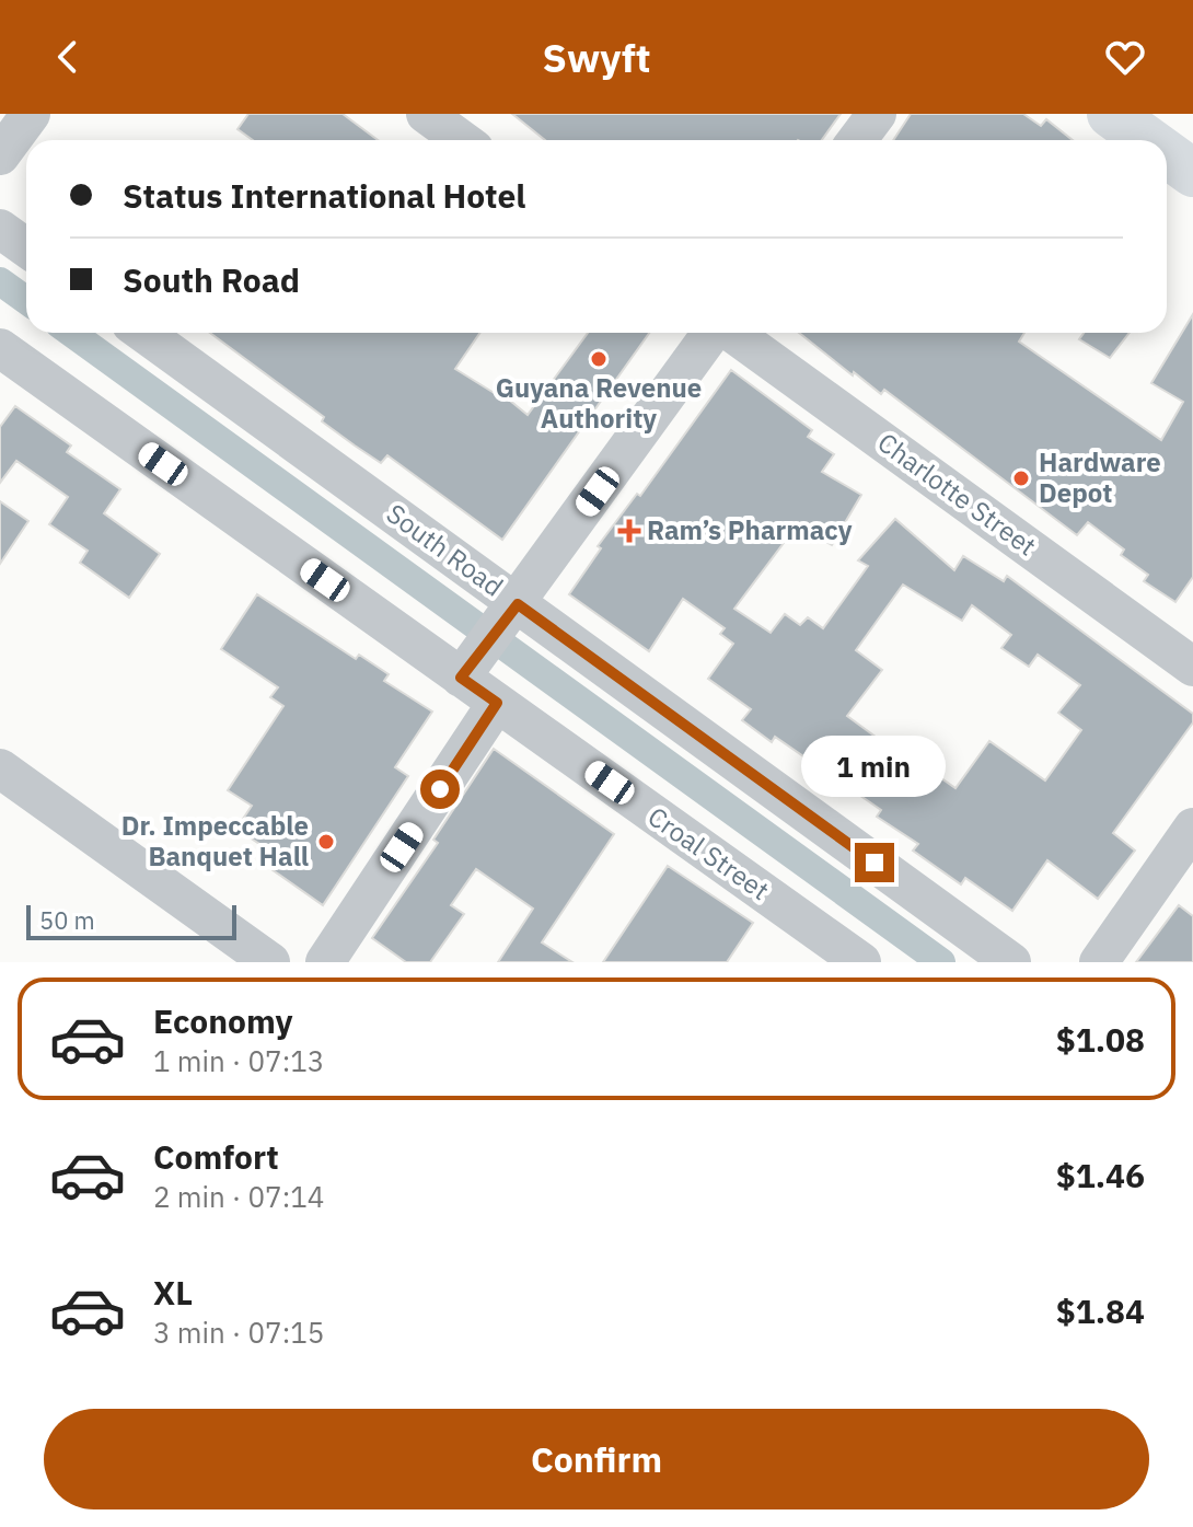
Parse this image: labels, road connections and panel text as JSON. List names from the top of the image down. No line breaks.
{"streets":{"street":["Charlotte Street","South Road","Croal Street"]},"places":{"other":["Guyana Revenue Authority","Hardware Depot","Dr. Impeccable Banquet Hall"],"health":["Ram’s Pharmacy"]},"scale_bar":"50 m","page":{"header":"Swyft","banner":["Status International Hotel","South Road"],"bubble":"1 min","scale":"50 m","list":[{"name":"Economy","note":"1 min · 07:13","value":"$1.08"},{"name":"Comfort","note":"2 min · 07:14","value":"$1.46"},{"name":"XL","note":"3 min · 07:15","value":"$1.84"}],"buttons":"Confirm"}}
